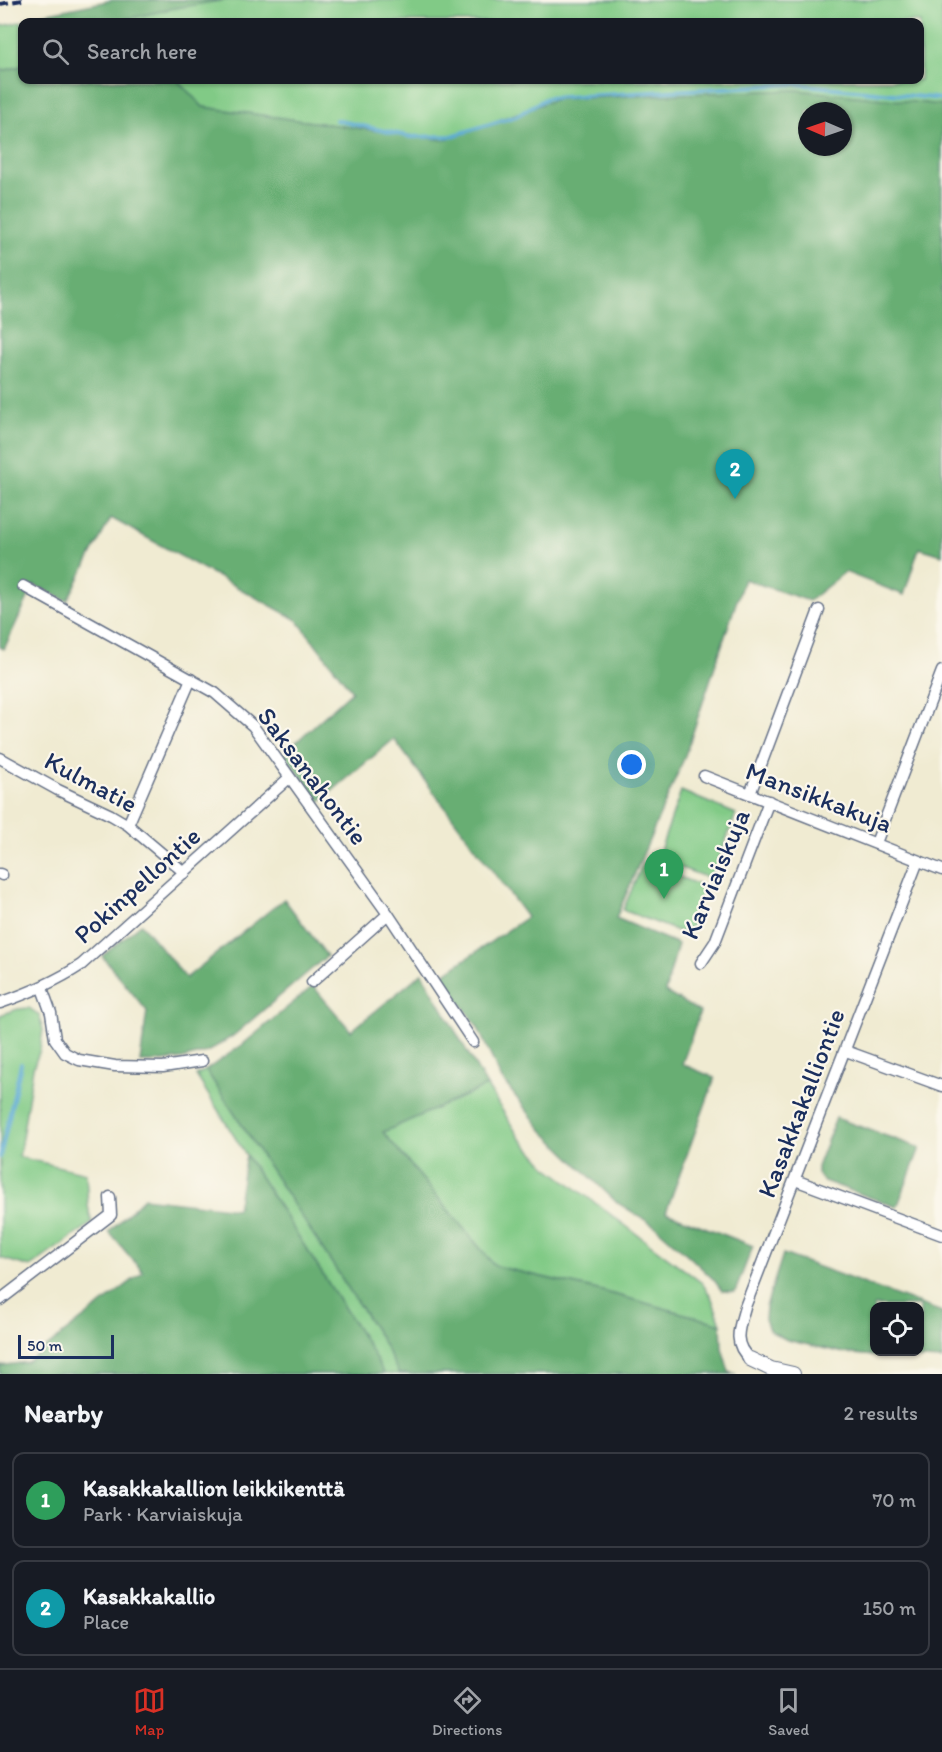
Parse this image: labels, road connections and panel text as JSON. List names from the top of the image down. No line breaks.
{"streets":{"street":["Saksanahontie","Kulmatie","Mansikkakuja","Karviaiskuja","Pokinpellontie","Kasakkakalliontie"]},"crossings":[["Saksanahontie","Pokinpellontie"],["Kulmatie","Pokinpellontie"],["Mansikkakuja","Karviaiskuja"],["Mansikkakuja","Kasakkakalliontie"]],"scale_bar":"50 m","north":"left","page":{"search":"Search here","pins":["2","1"],"scale":"50 m","heading":["Nearby","2 results"],"list":[{"mark":"1","name":"Kasakkakallion leikkikenttä","note":"Park · Karviaiskuja","value":"70 m"},{"mark":"2","name":"Kasakkakallio","note":"Place","value":"150 m"}],"nav":["Map","Directions","Saved"]}}
